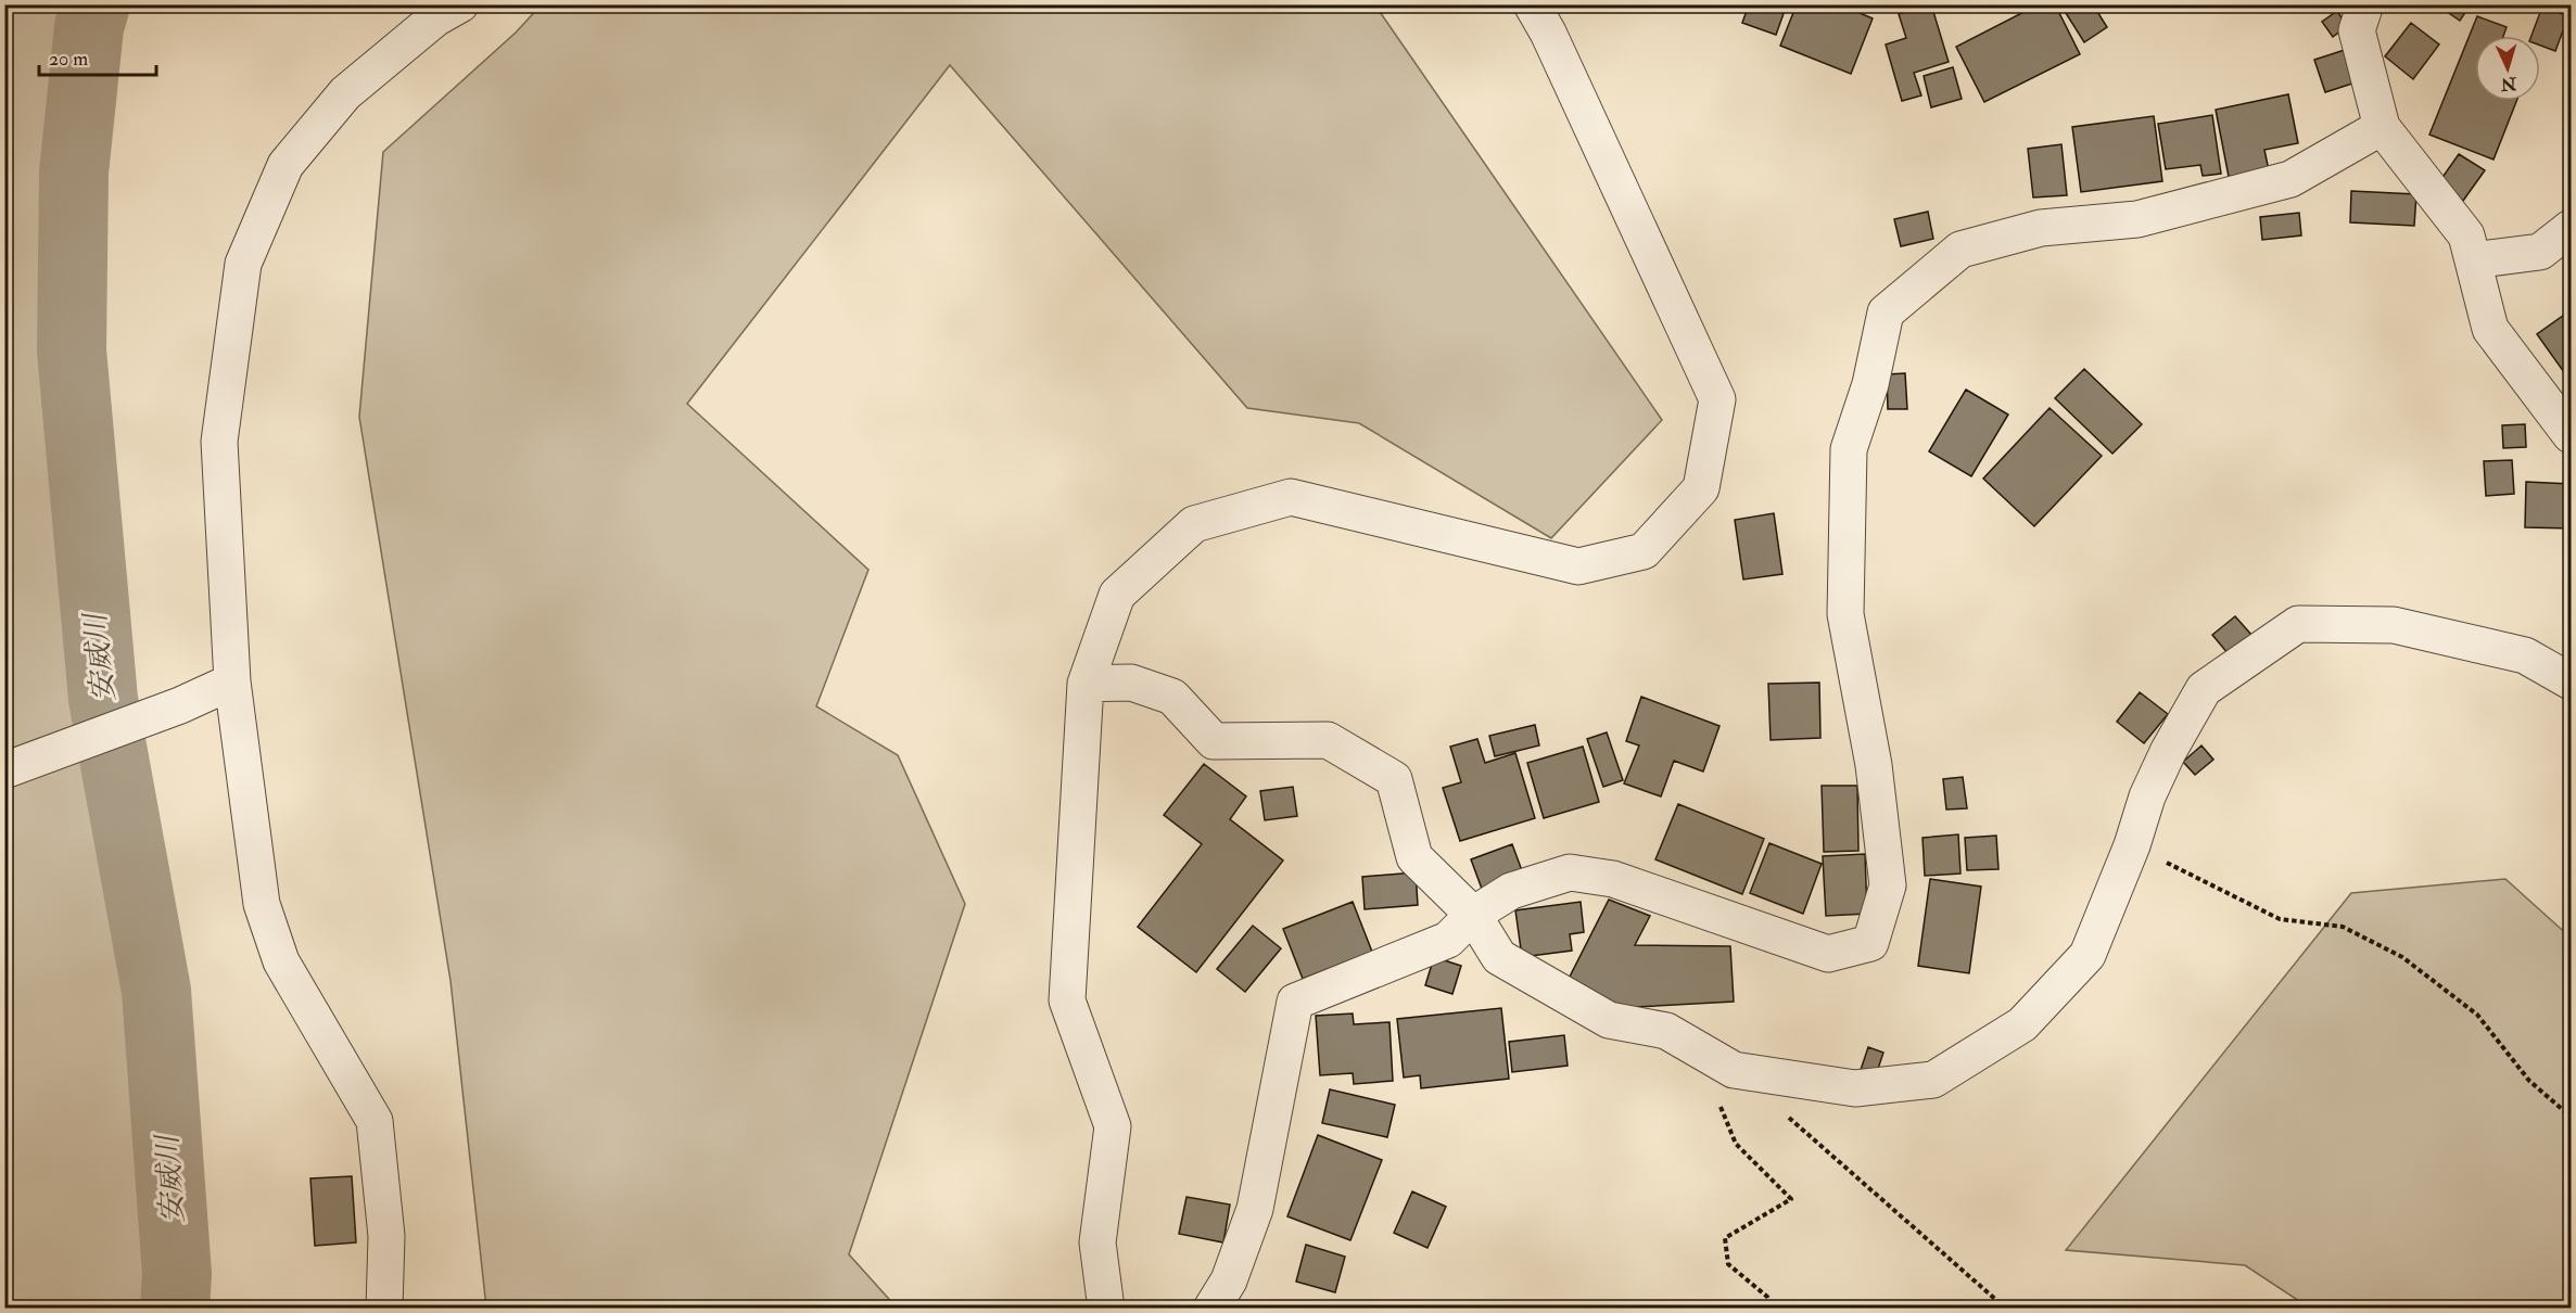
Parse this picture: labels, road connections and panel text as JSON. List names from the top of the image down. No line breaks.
{"water":["安威川"],"scale_bar":"20 m","north":"bottom"}
